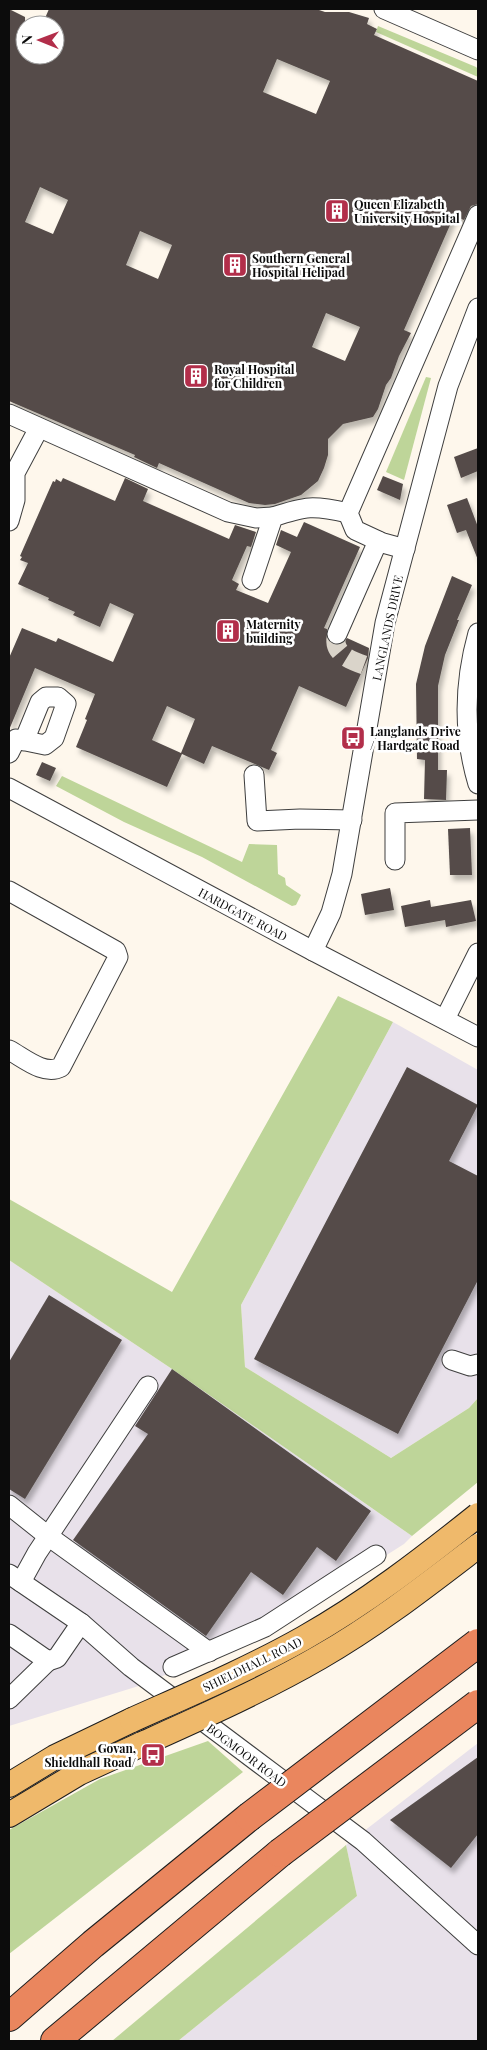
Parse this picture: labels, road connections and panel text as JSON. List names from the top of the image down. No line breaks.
{"streets":{"main road":["SHIELDHALL ROAD"],"street":["LANGLANDS DRIVE","HARDGATE ROAD","BOGMOOR ROAD"]},"crossings":[["LANGLANDS DRIVE","HARDGATE ROAD"]],"places":{"building":["Queen Elizabeth University Hospital","Southern General Hospital Helipad","Royal Hospital for Children","Maternity building"],"bus stop":["Langlands Drive / Hardgate Road","Govan, Shieldhall Road/"]},"north":"left"}
